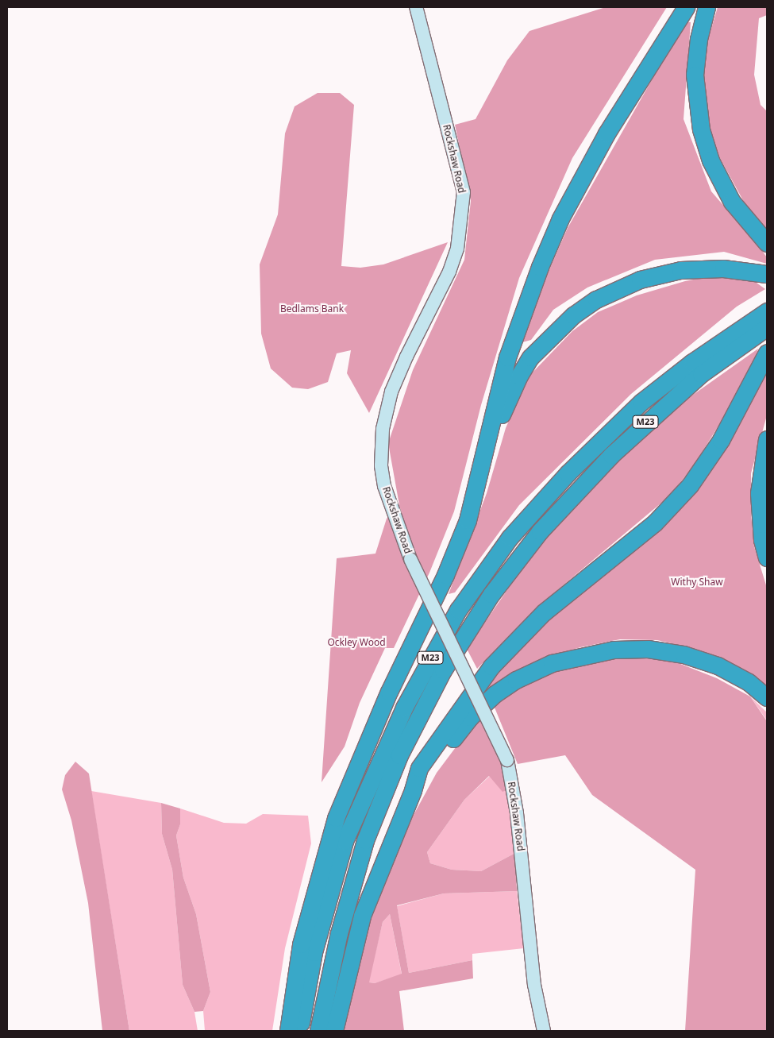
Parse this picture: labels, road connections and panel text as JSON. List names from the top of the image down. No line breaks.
{"streets":{"highway":["M23"],"street":["Rockshaw Road"]},"parks":["Bedlams Bank","Withy Shaw","Ockley Wood"]}
